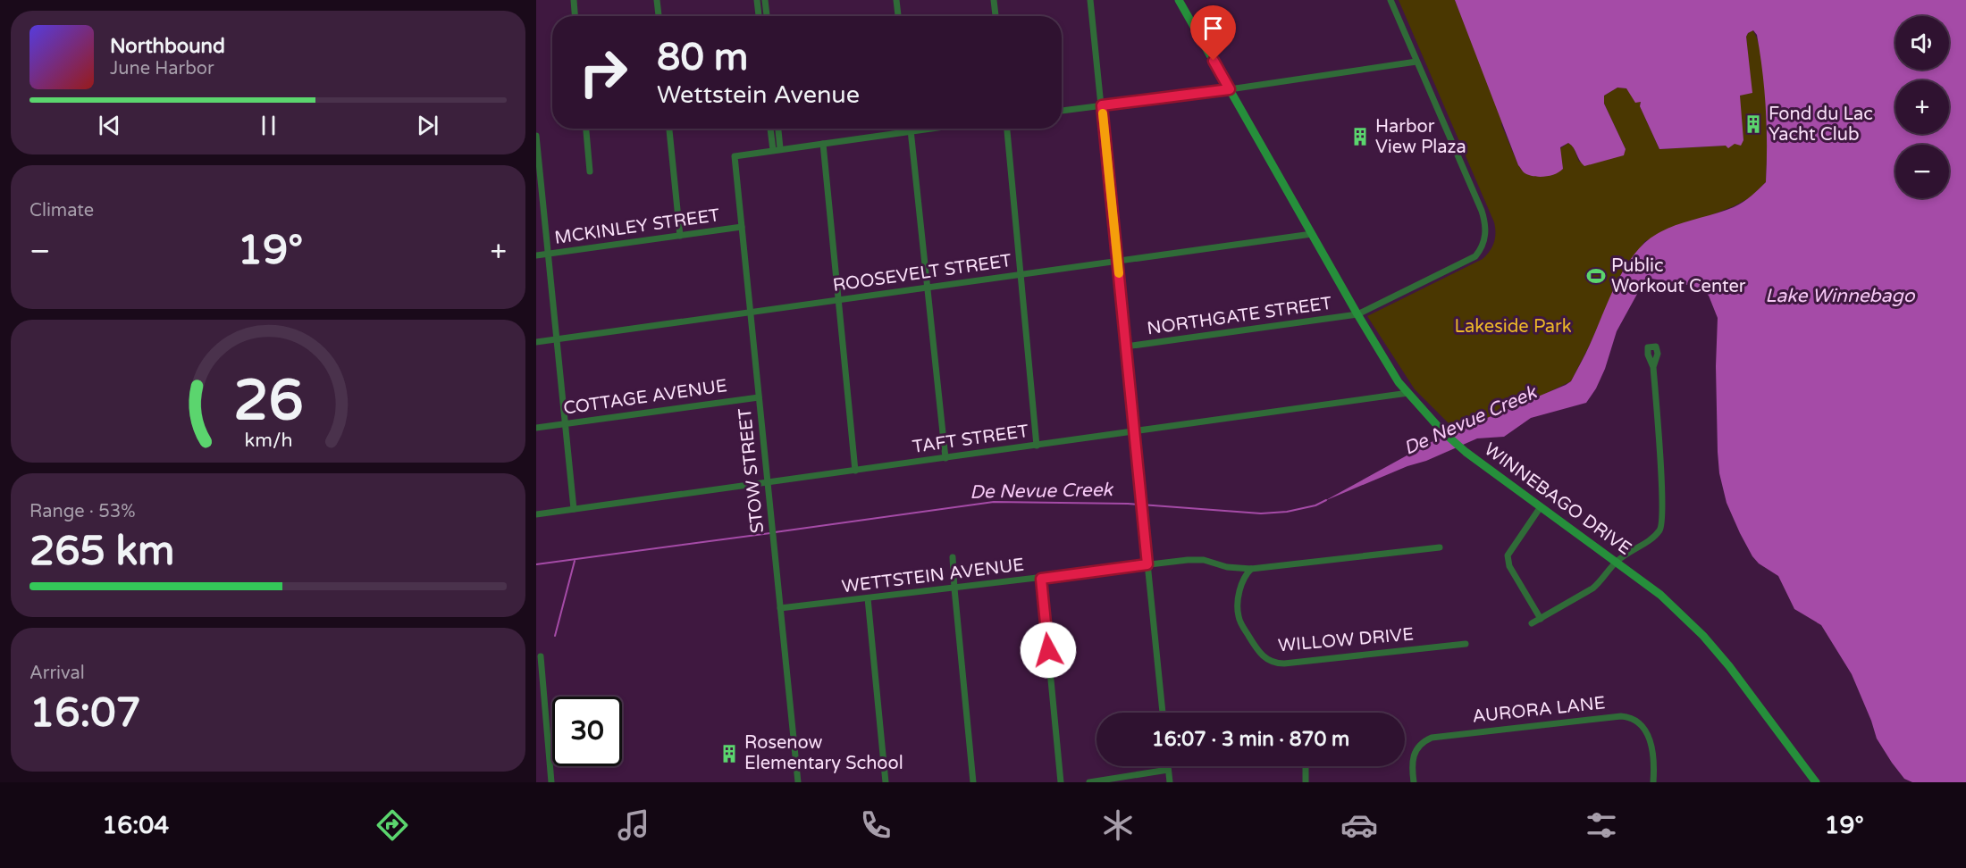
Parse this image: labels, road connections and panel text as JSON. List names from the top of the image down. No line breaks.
{"streets":{"main road":["WINNEBAGO DRIVE"],"street":["MCKINLEY STREET","ROOSEVELT STREET","NORTHGATE STREET","COTTAGE AVENUE","TAFT STREET","STOW STREET","WETTSTEIN AVENUE","WILLOW DRIVE","AURORA LANE"]},"crossings":[["MCKINLEY STREET","STOW STREET"],["ROOSEVELT STREET","STOW STREET"],["ROOSEVELT STREET","WINNEBAGO DRIVE"],["NORTHGATE STREET","WINNEBAGO DRIVE"],["COTTAGE AVENUE","STOW STREET"],["TAFT STREET","STOW STREET"],["TAFT STREET","WINNEBAGO DRIVE"],["STOW STREET","WETTSTEIN AVENUE"],["WETTSTEIN AVENUE","WILLOW DRIVE"]],"water":["Lake Winnebago","De Nevue Creek"],"parks":["Lakeside Park"],"places":{"building":["Fond du Lac Yacht Club","Harbor View Plaza","Rosenow Elementary School"],"sports":["Public Workout Center"]},"page":{"map_buttons":["+","−"],"turn":["80 m","Wettstein Avenue"],"song":["Northbound","June Harbor"],"tile":["Climate",["Range · 53%","265 km"],["Arrival","16:07"]],"heat":["−","19°","+"],"limit":"30","trip":"16:07 · 3 min · 870 m","tabs":["16:04","19°"],"gauge":["26","km/h"]}}
